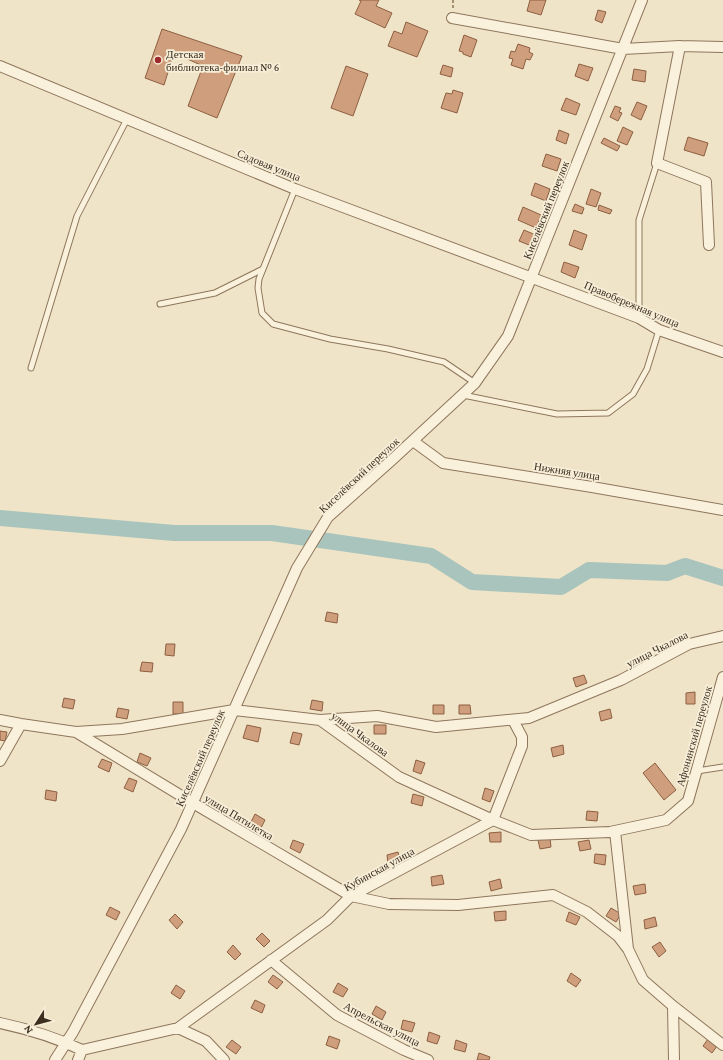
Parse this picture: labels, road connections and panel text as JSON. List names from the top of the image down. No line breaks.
{"streets":{"street":["Садовая улица","Киселёвский переулок","Правобережная улица","Нижняя улица","улица Чкалова","Афонинский переулок","улица Пятилетка","Кубинская улица","Апрельская улица"]},"crossings":[["Садовая улица","Киселёвский переулок"],["Садовая улица","Правобережная улица"],["Киселёвский переулок","Правобережная улица"],["Киселёвский переулок","Нижняя улица"],["Киселёвский переулок","улица Пятилетка"],["улица Чкалова","Афонинский переулок"],["улица Чкалова","улица Пятилетка"],["улица Чкалова","Кубинская улица"],["улица Пятилетка","Кубинская улица"],["Кубинская улица","Апрельская улица"]],"places":["Детская библиотека-филиал № 6"],"north":"bottom left"}
